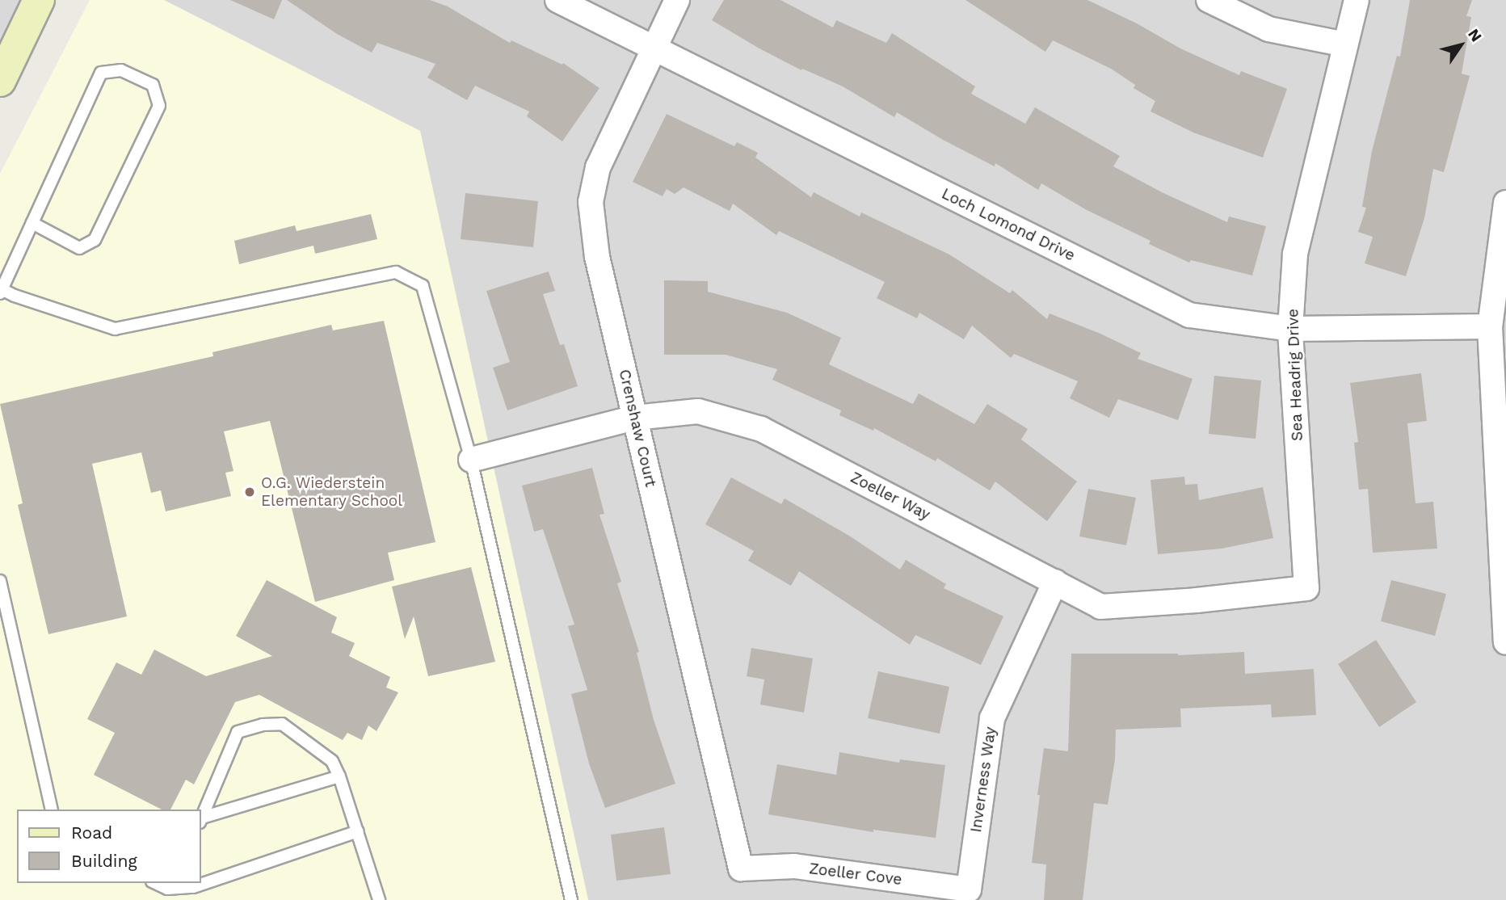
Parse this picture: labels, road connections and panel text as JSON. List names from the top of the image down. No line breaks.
{"streets":{"street":["Loch Lomond Drive","Sea Headrig Drive","Crenshaw Court","Zoeller Way","Inverness Way","Zoeller Cove"]},"crossings":[["Loch Lomond Drive","Sea Headrig Drive"],["Loch Lomond Drive","Crenshaw Court"],["Sea Headrig Drive","Zoeller Way"],["Crenshaw Court","Zoeller Way"],["Crenshaw Court","Zoeller Cove"],["Zoeller Way","Inverness Way"],["Inverness Way","Zoeller Cove"]],"places":["O.G. Wiederstein Elementary School"],"legend":["Road","Building"],"north":"top right"}
